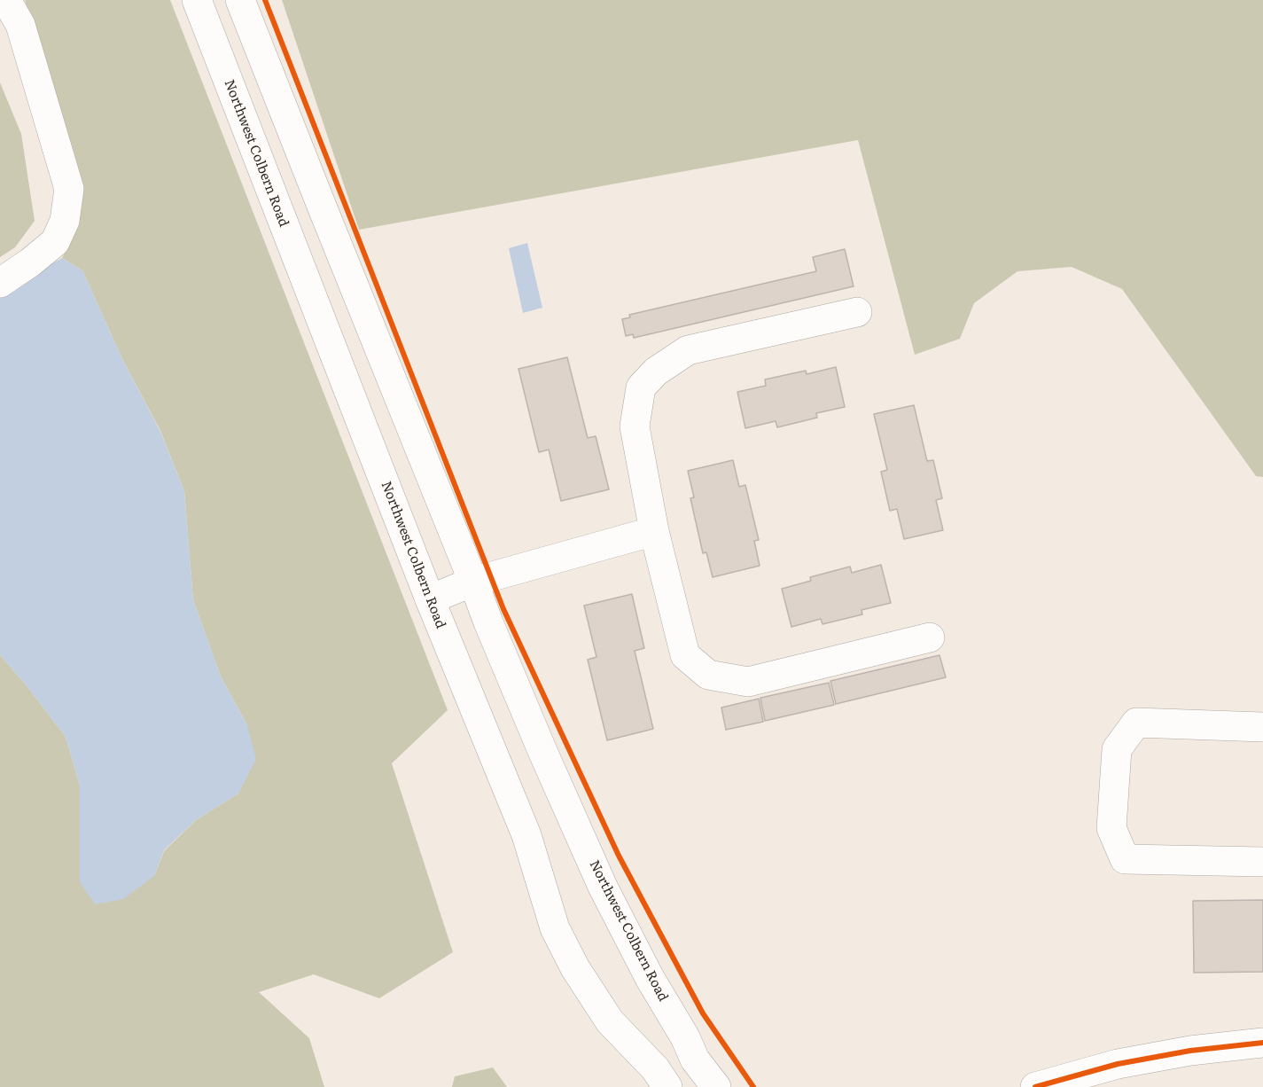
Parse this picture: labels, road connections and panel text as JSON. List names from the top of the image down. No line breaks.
{"streets":{"main road":["Northwest Colbern Road"]}}
